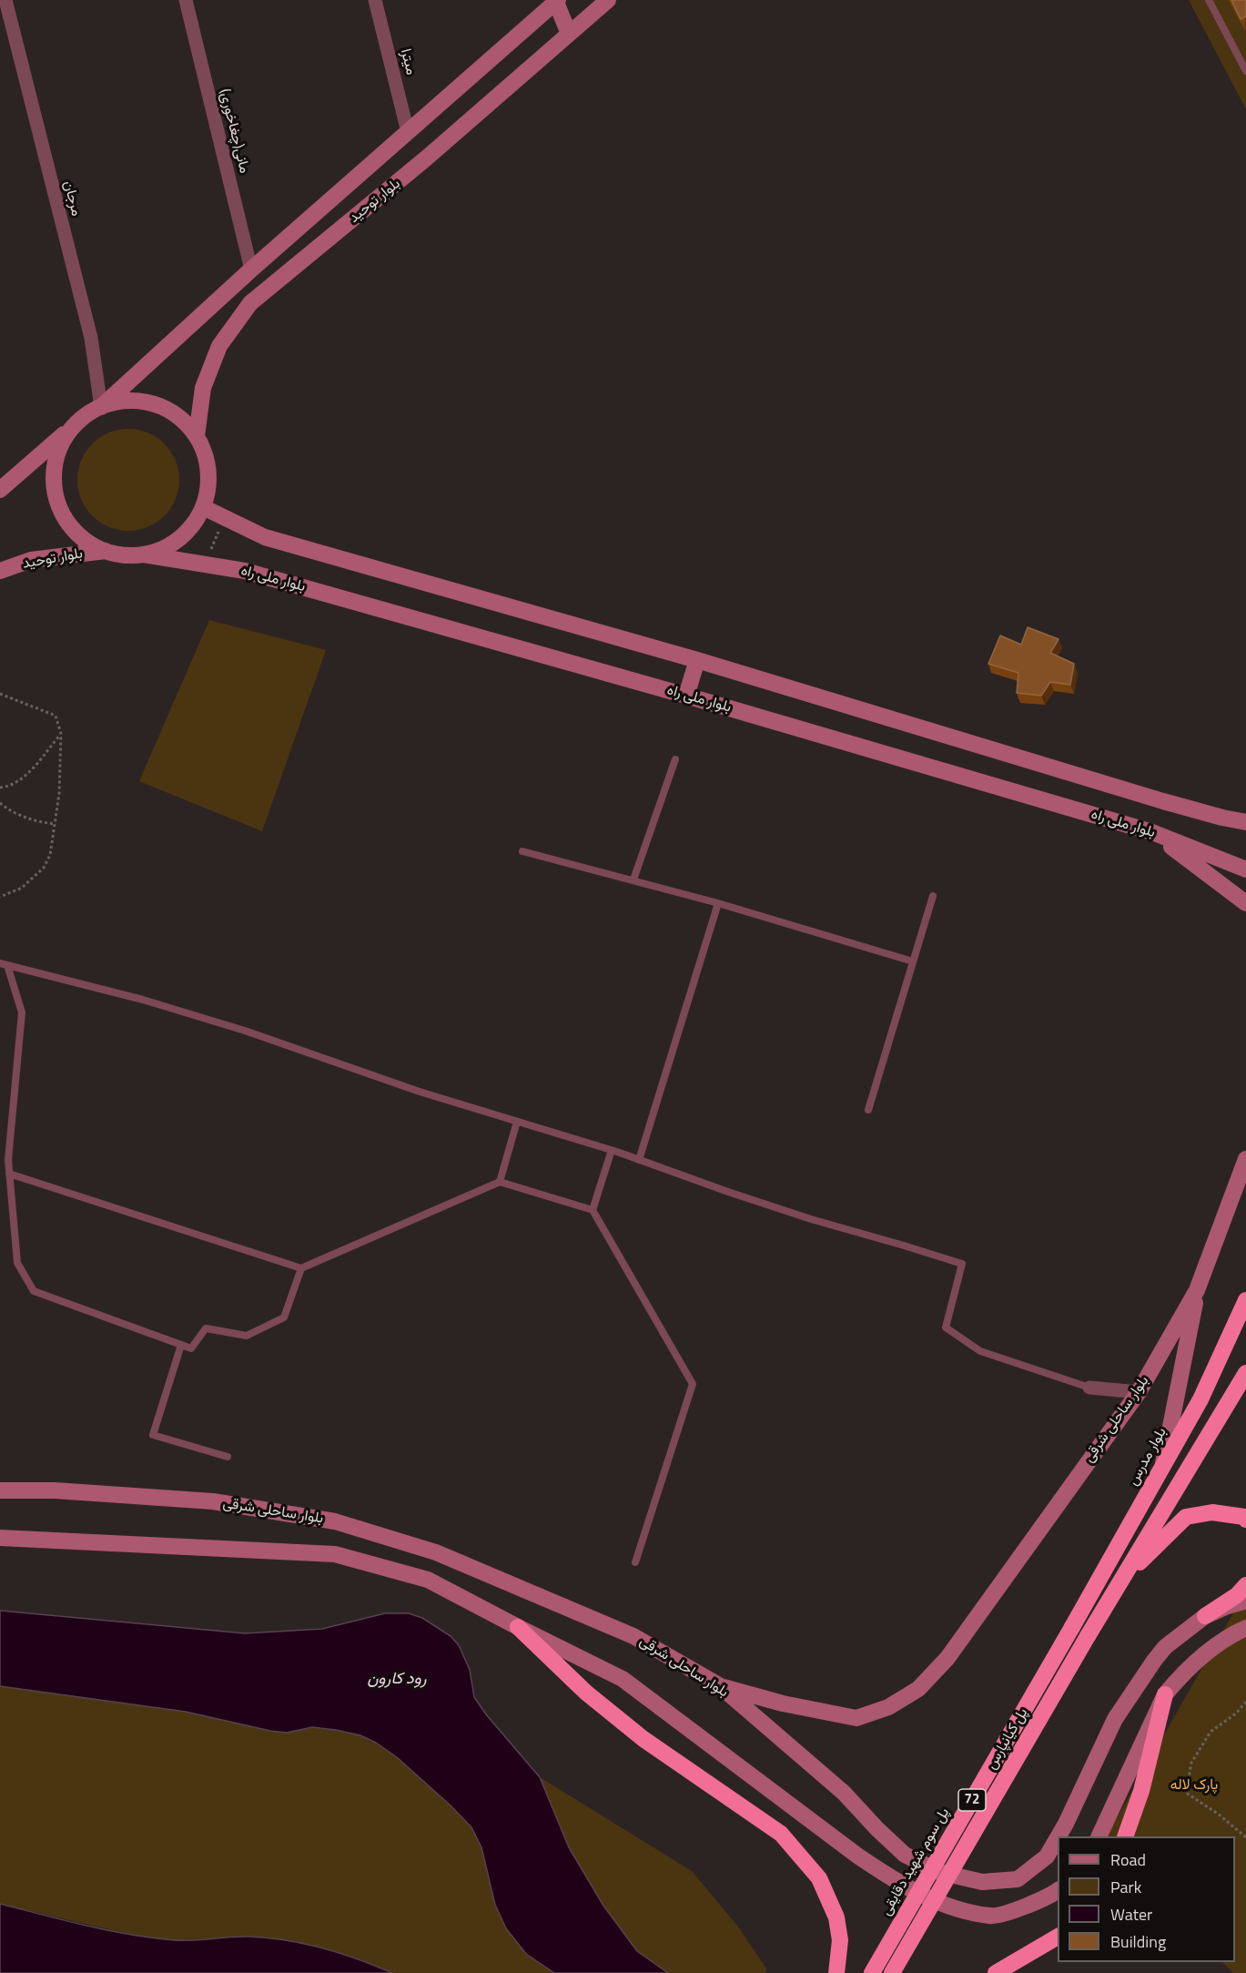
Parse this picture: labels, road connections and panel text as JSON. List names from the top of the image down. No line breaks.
{"streets":{"highway":["بلوار مدرس","پل کیانپارس","72","پل سوم شهید دقایقی"],"main road":["بلوار توحید","بلوار ملی راه","بلوار ساحلی شرقی"],"street":["میترا","مانی(چغاخوری)","مرجان"]},"crossings":[["میترا","بلوار توحید"],["مانی(چغاخوری)","بلوار توحید"],["مرجان","بلوار توحید"],["مرجان","بلوار ملی راه"],["بلوار توحید","بلوار ملی راه"],["بلوار مدرس","پل سوم شهید دقایقی"],["پل کیانپارس","72"]],"water":["رود کارون"],"parks":["پارک لاله"],"legend":["Road","Park","Water","Building"]}
